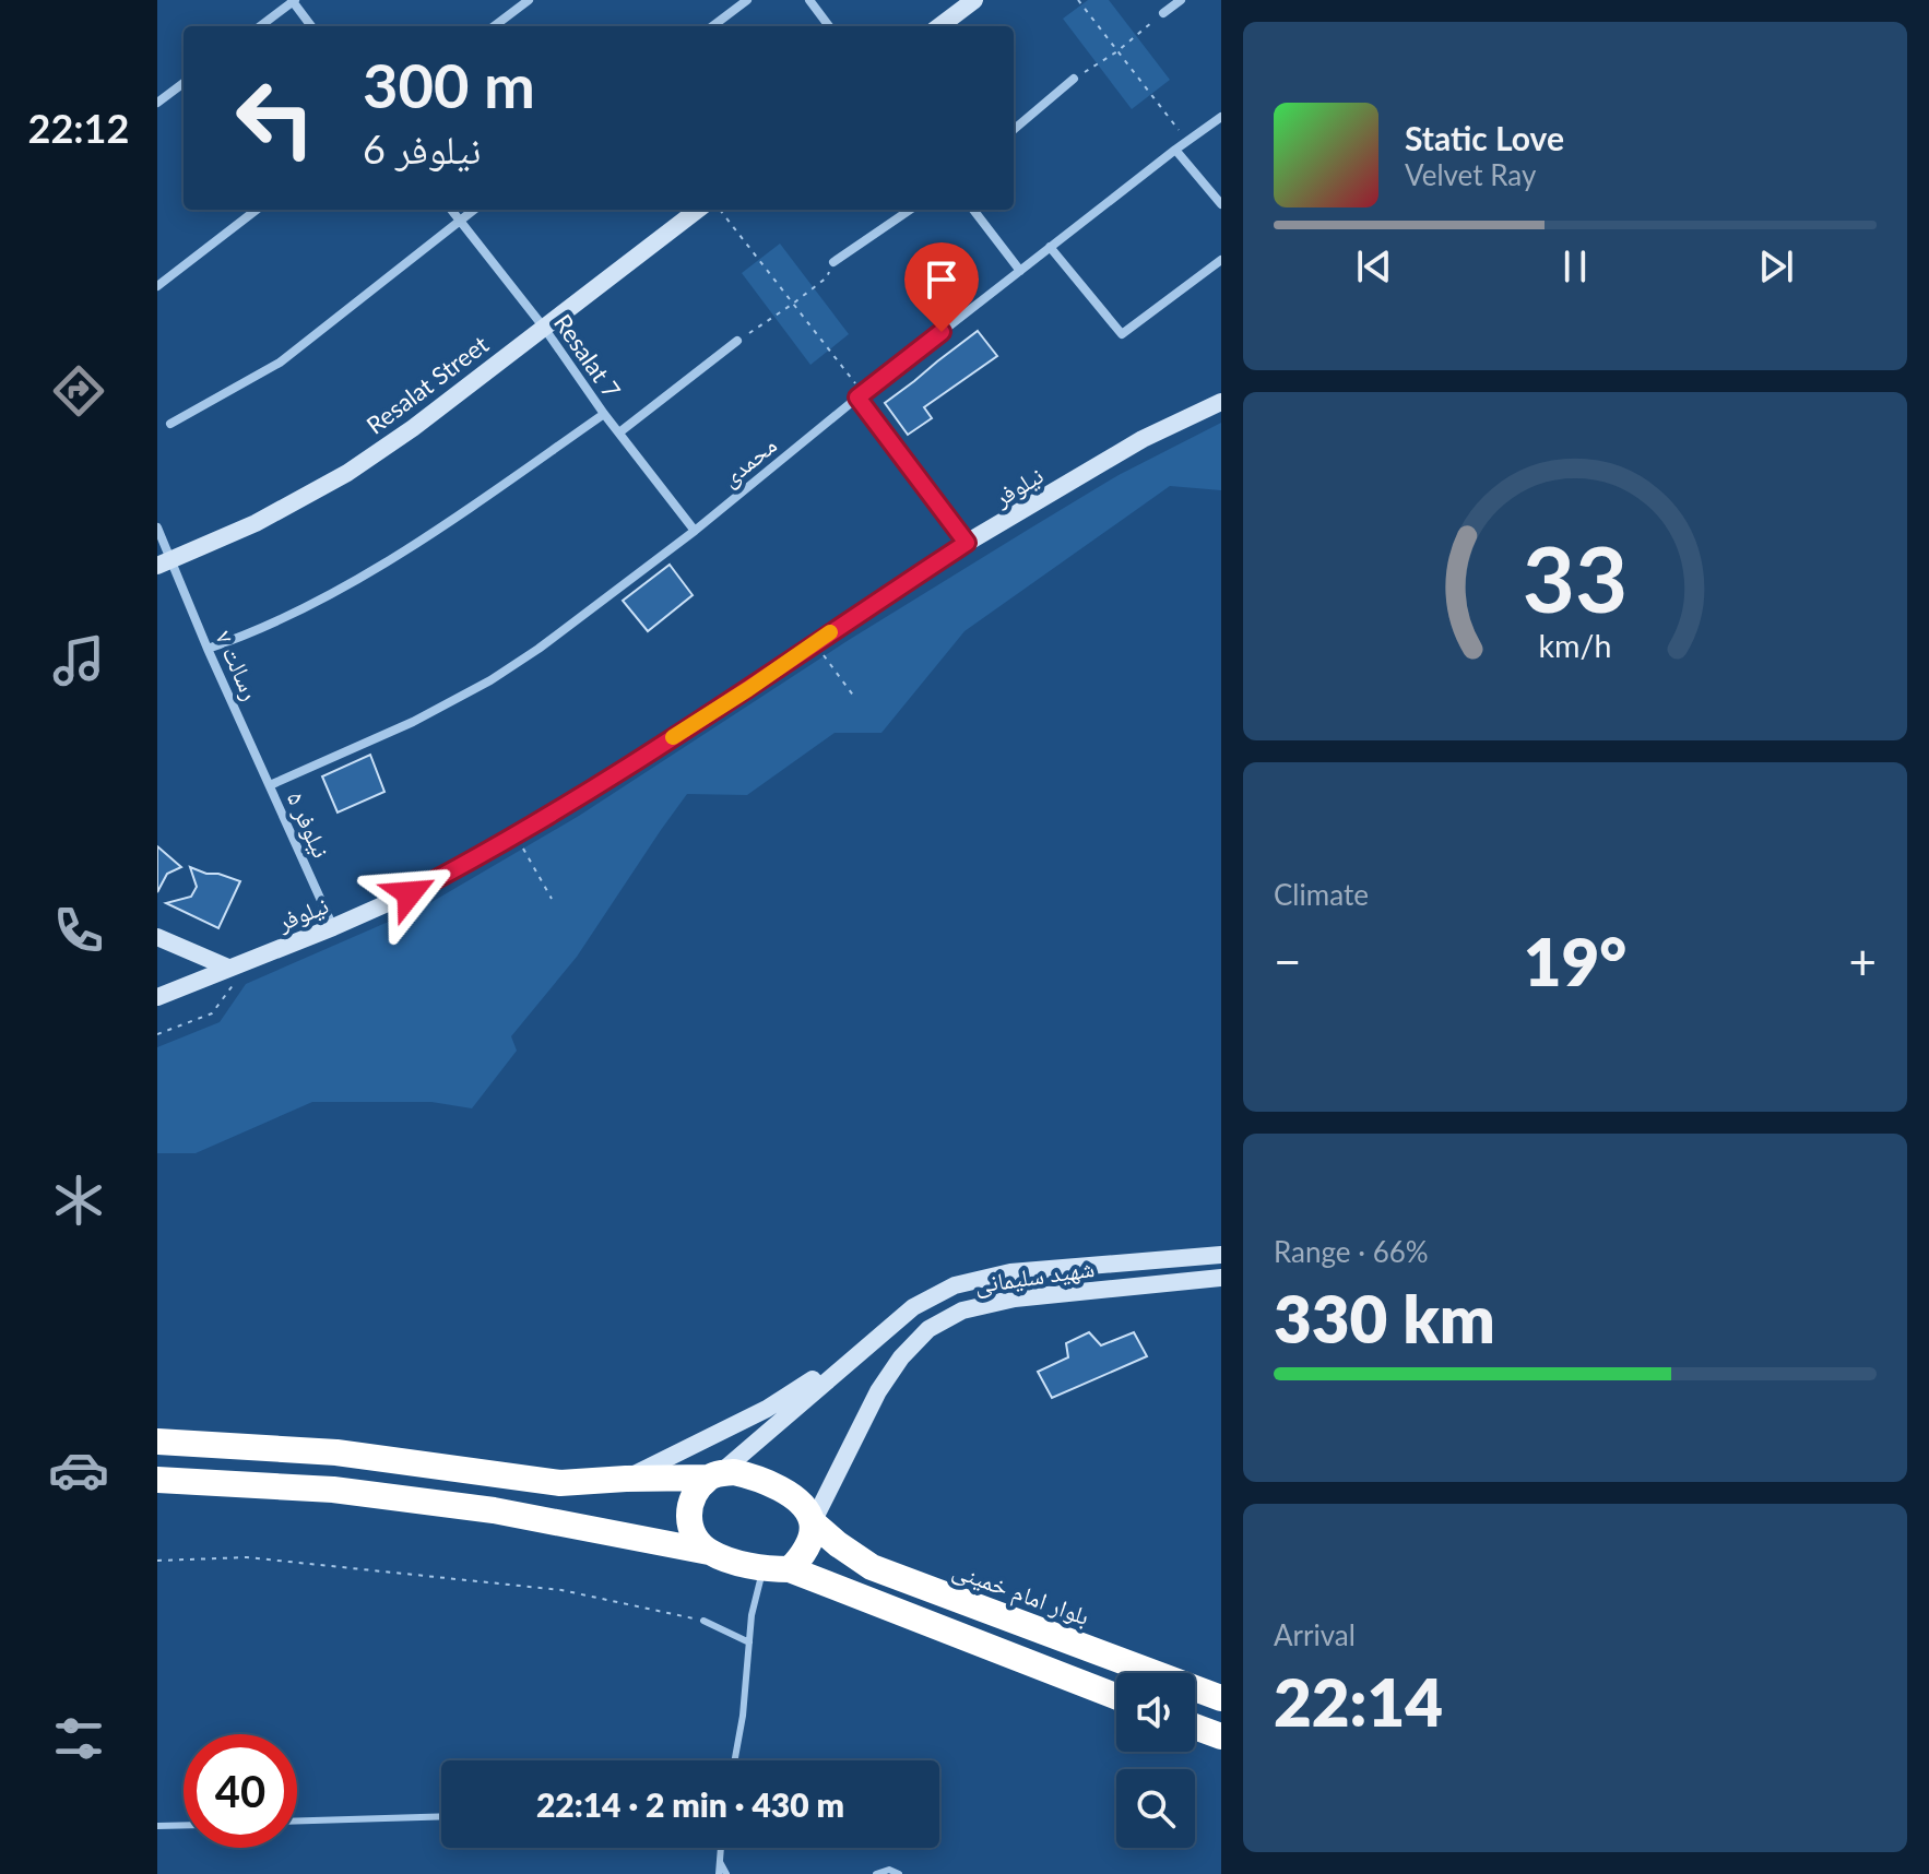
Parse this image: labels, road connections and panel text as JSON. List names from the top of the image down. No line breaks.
{"streets":{"highway":["بلوار امام خمینی"],"main road":["Resalat Street","نیلوفر","شهید سلیمانی"],"street":["Resalat 7","محمدی","رسالت ۷","نیلوفر ۵"]},"crossings":[["Resalat 7","Resalat Street"],["Resalat 7","محمدی"],["Resalat Street","رسالت ۷"],["محمدی","رسالت ۷"],["محمدی","نیلوفر ۵"],["نیلوفر","نیلوفر ۵"],["رسالت ۷","نیلوفر ۵"],["شهید سلیمانی","بلوار امام خمینی"]],"page":{"tabs":"22:12","turn":["300 m","نیلوفر 6"],"song":["Static Love","Velvet Ray"],"tile":["Climate",["Range · 66%","330 km"],["Arrival","22:14"]],"heat":["−","19°","+"],"limit":"40","trip":"22:14 · 2 min · 430 m","gauge":["33","km/h"]}}
